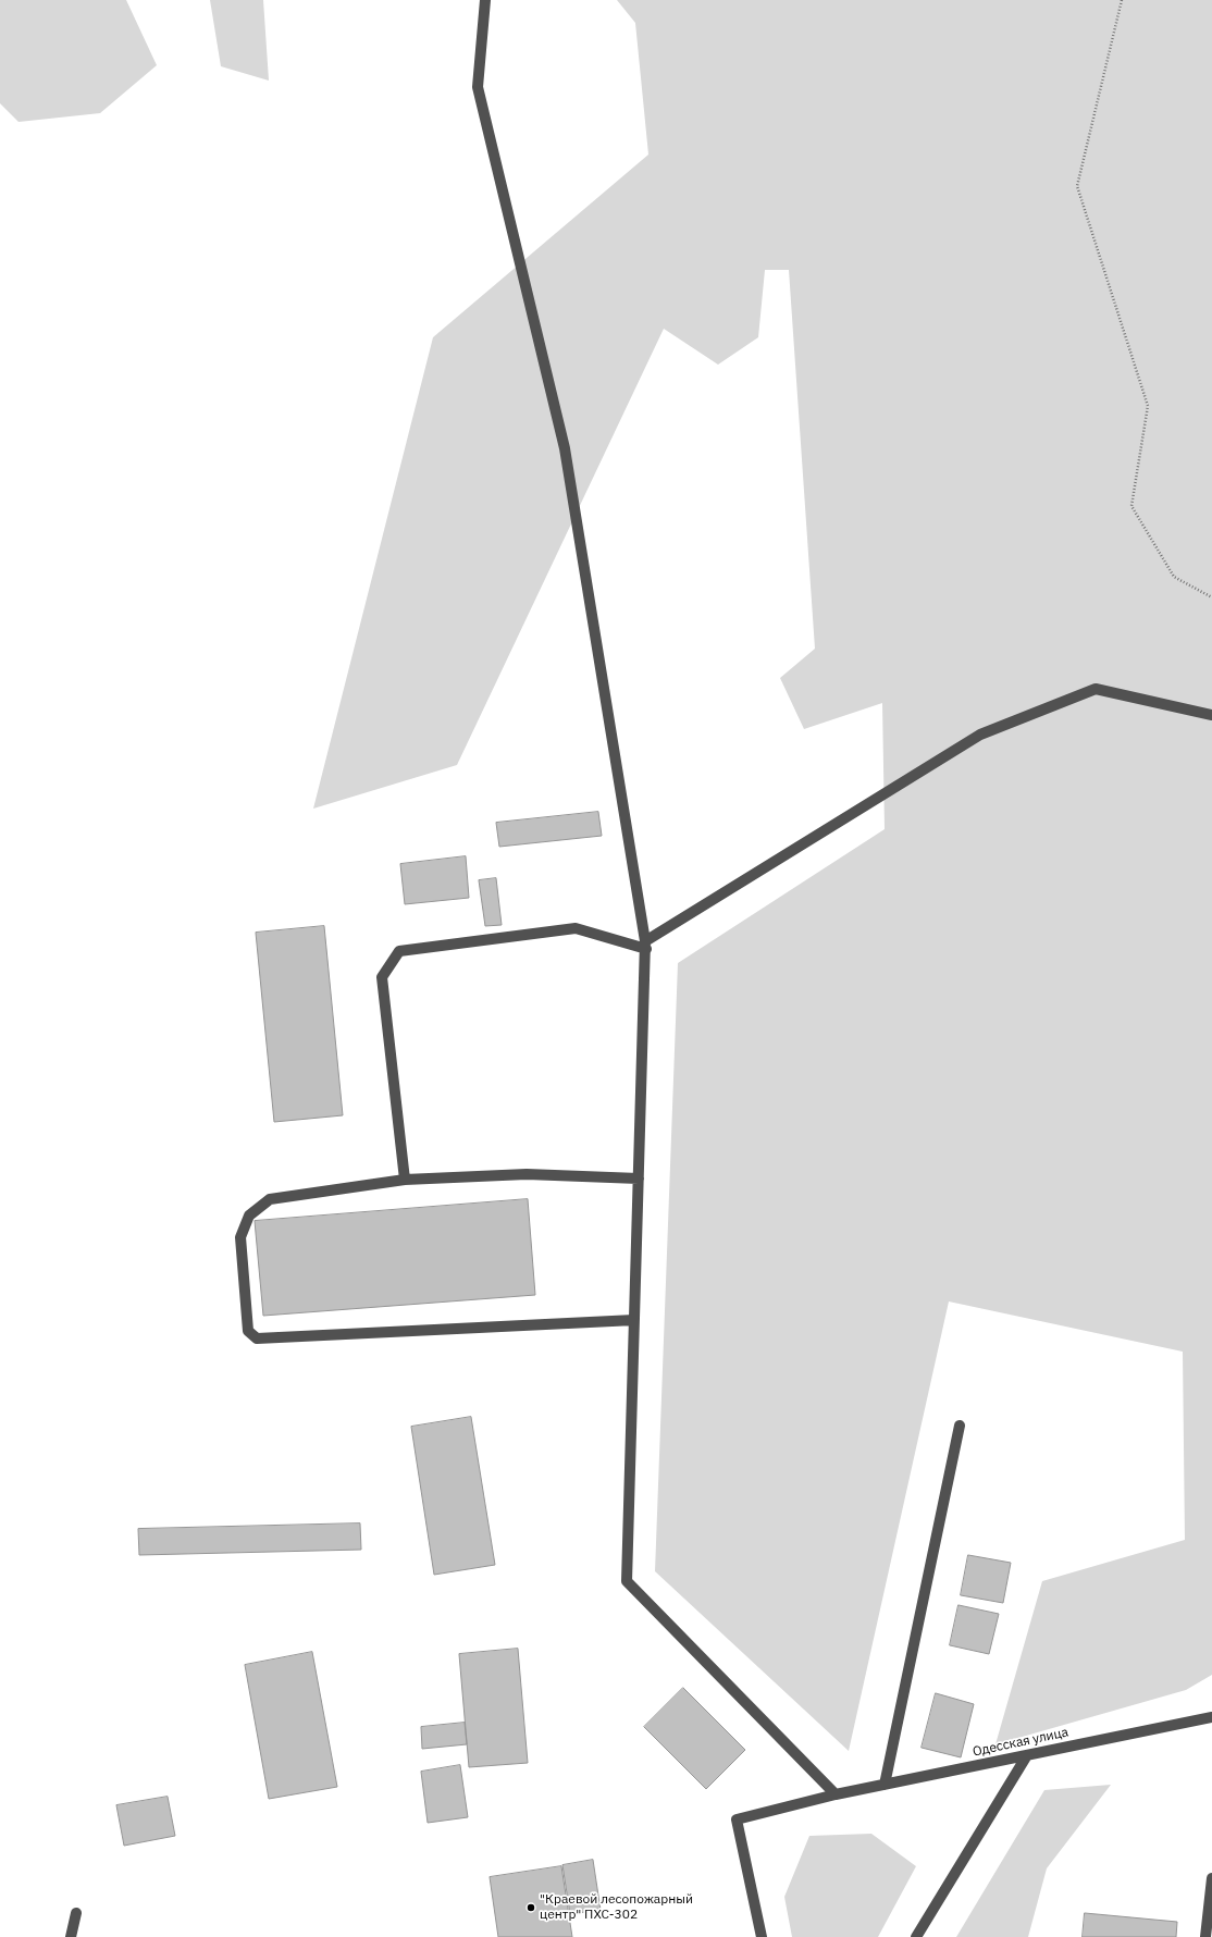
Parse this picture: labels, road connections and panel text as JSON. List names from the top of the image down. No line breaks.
{"streets":{"street":["Одесская улица"]},"places":["\"Краевой лесопожарный центр\" ПХС-302"]}
